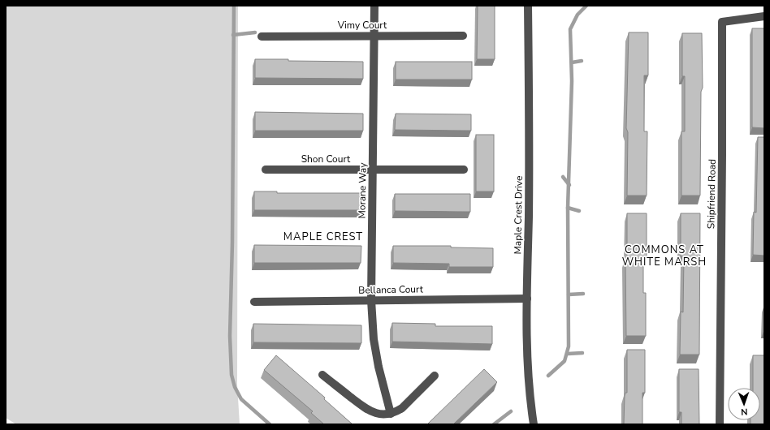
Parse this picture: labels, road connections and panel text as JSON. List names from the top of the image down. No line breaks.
{"streets":{"street":["Vimy Court","Shon Court","Morane Way","Shipfriend Road","Maple Crest Drive","Bellanca Court"]},"crossings":[["Vimy Court","Morane Way"],["Shon Court","Morane Way"],["Morane Way","Bellanca Court"],["Maple Crest Drive","Bellanca Court"]],"districts":["MAPLE CREST","COMMONS AT WHITE MARSH"],"north":"bottom"}
